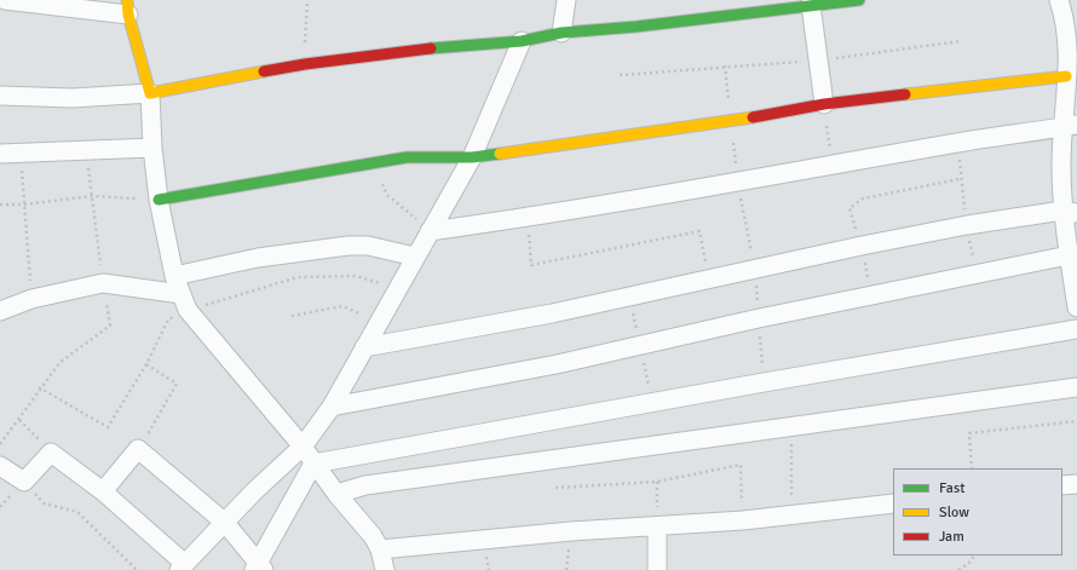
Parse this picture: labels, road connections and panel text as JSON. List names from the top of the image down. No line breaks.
{"legend":["Fast","Slow","Jam"]}
